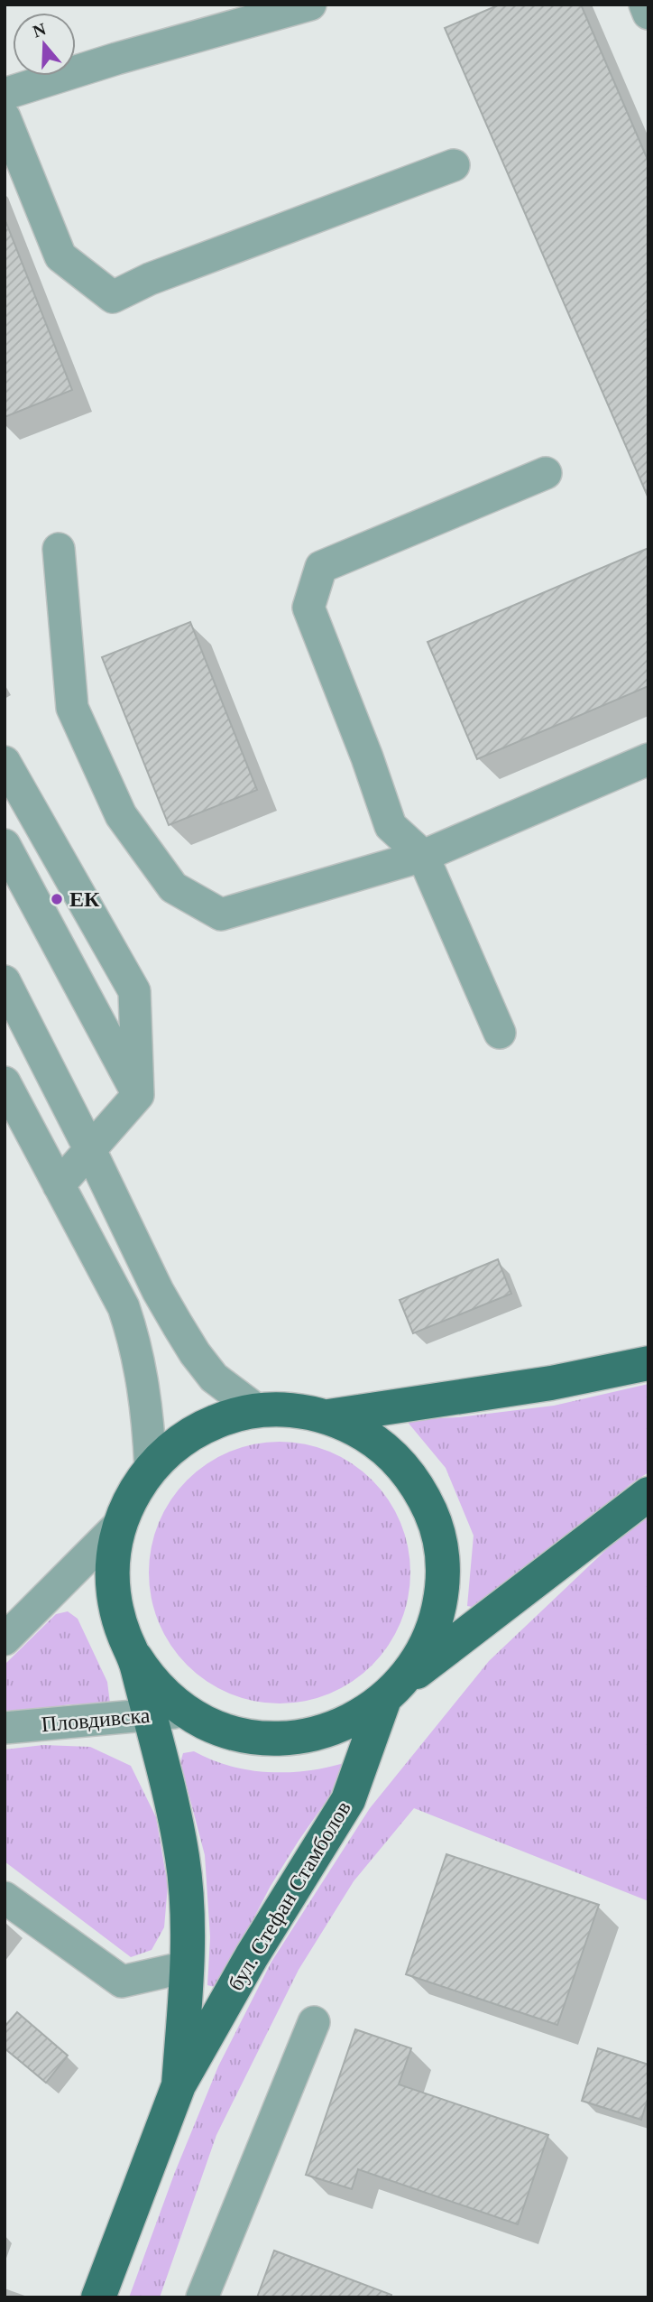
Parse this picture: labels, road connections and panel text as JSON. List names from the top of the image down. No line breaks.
{"streets":{"main road":["бул. Стефан Стамболов"],"street":["Пловдивска"]},"crossings":[["Пловдивска","бул. Стефан Стамболов"]],"places":["ЕК"],"north":"top"}
